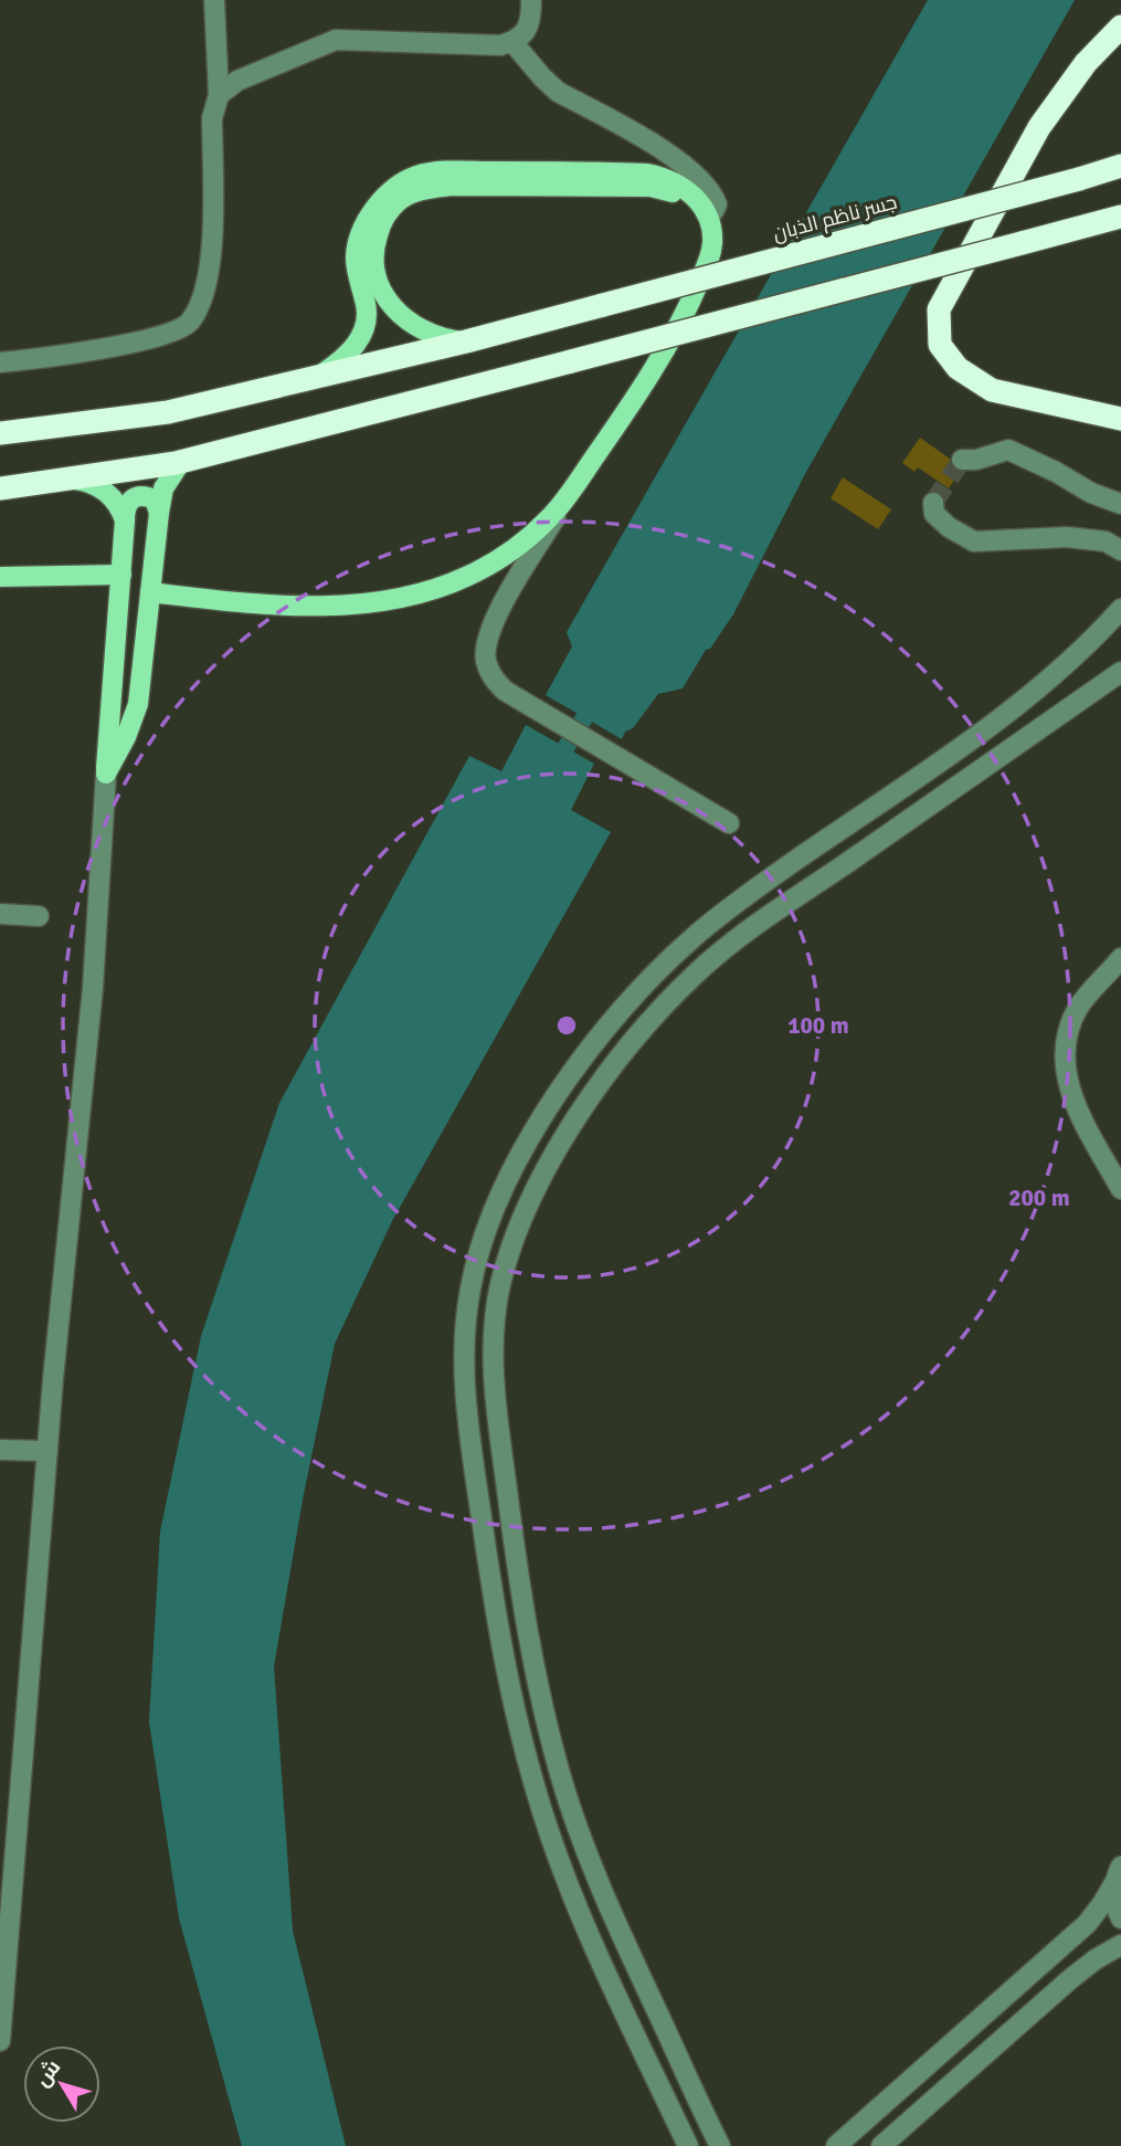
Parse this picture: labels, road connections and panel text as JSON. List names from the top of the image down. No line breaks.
{"streets":{"highway":["جسر ناظم الذبان"]},"north":"top left","rings":["100 m","200 m"]}
